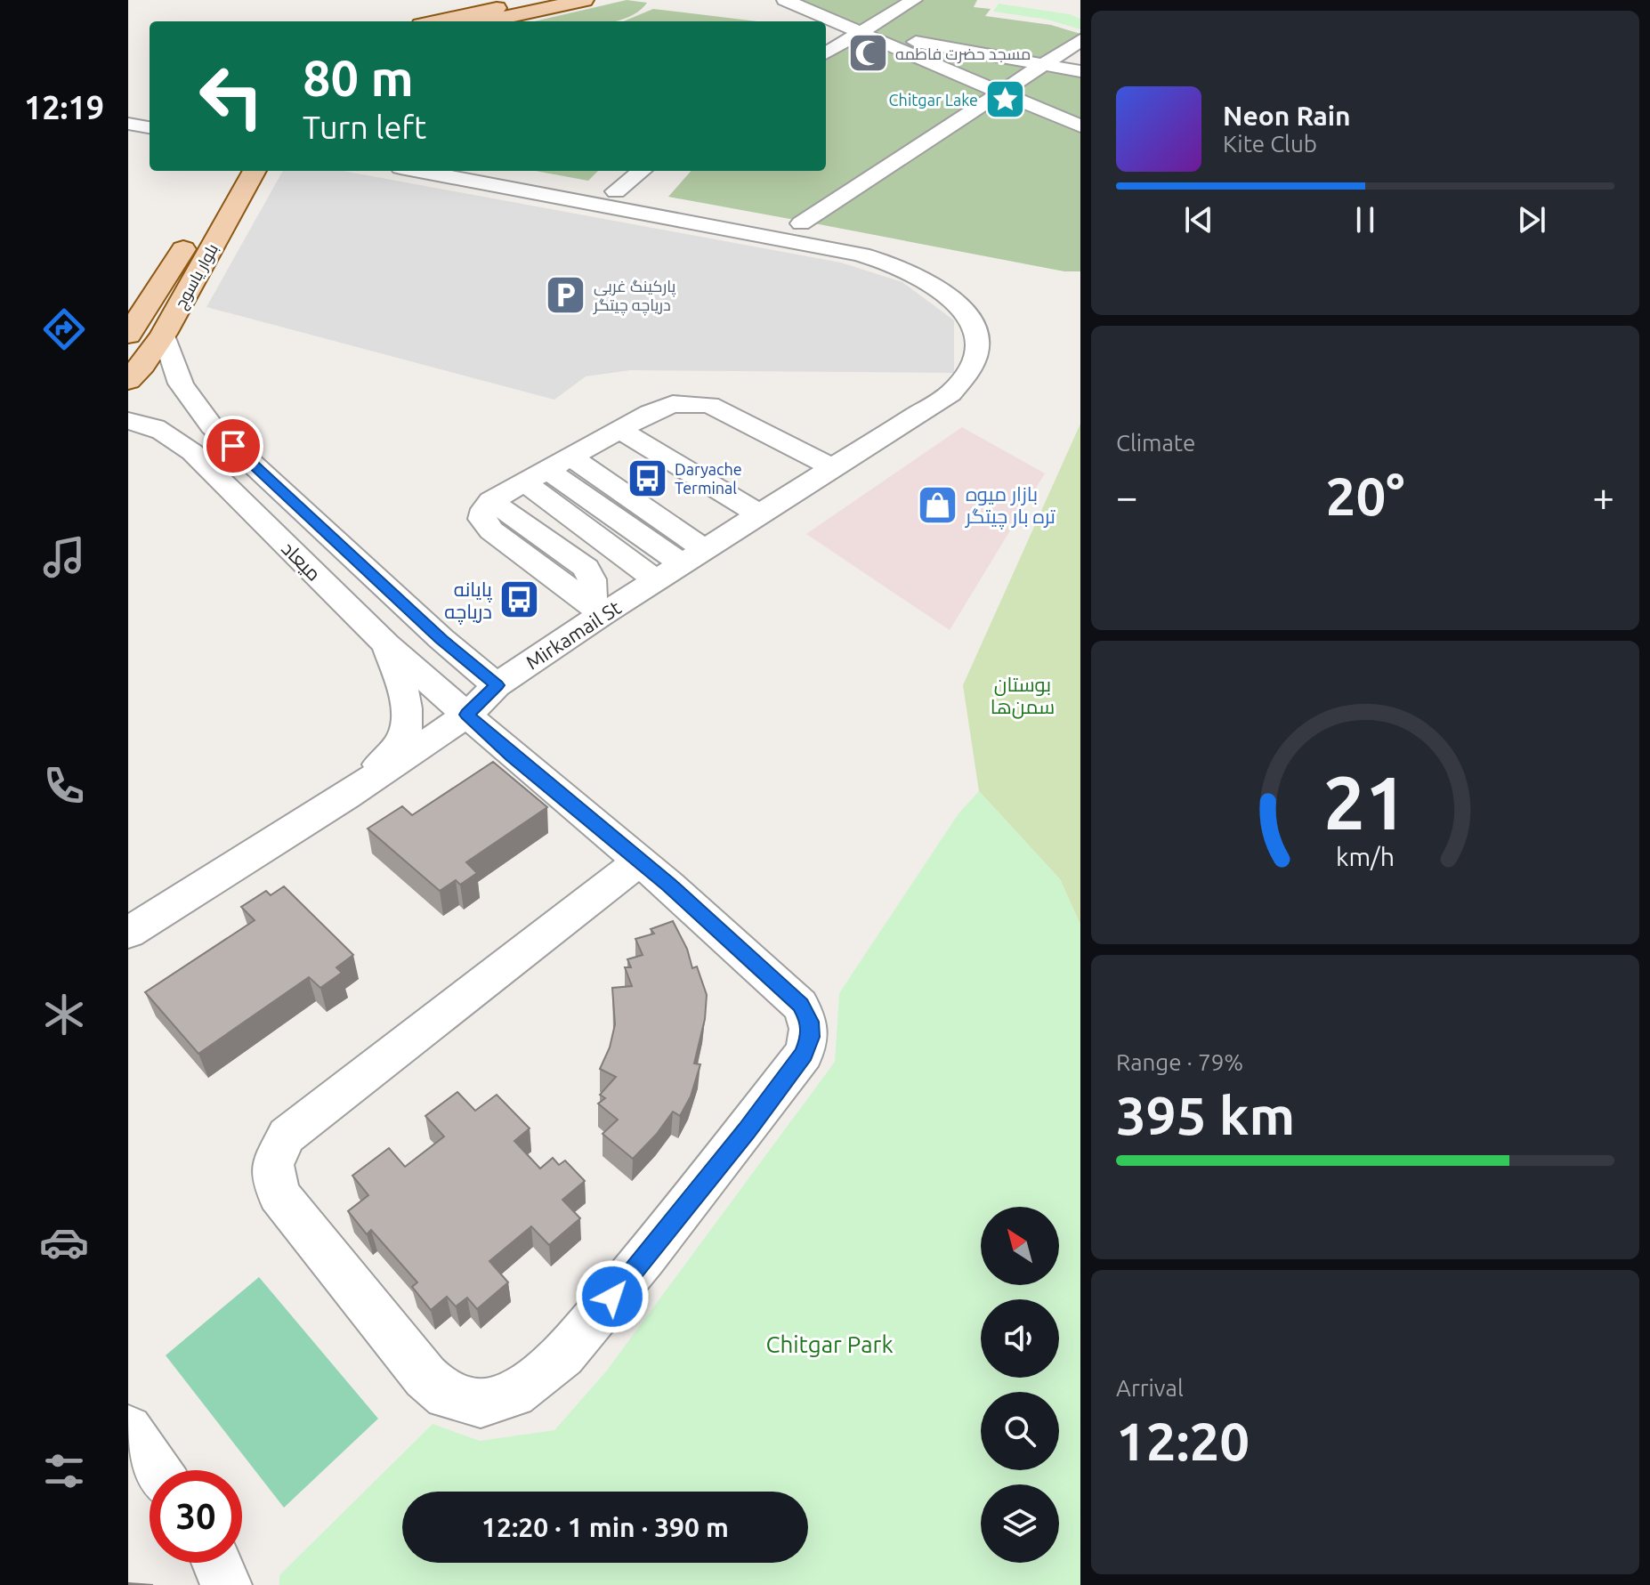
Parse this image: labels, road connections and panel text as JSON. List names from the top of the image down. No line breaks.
{"streets":{"main road":["بلوار یاسوج"],"street":["میعاد","Mirkamail St"]},"crossings":[["بلوار یاسوج","میعاد"],["میعاد","Mirkamail St"]],"parks":["بوستان سمن‌ها","Chitgar Park"],"places":{"mosque":["مسجد حضرت فاطمه"],"place":["Chitgar Lake"],"parking":["پارکینگ غربی دریاچه چیتگر"],"bus stop":["Daryache Terminal","پایانه دریاچه"],"shop":["بازار میوه تره بار چیتگر"]},"north":"top left","page":{"tabs":"12:19","turn":["80 m","Turn left"],"song":["Neon Rain","Kite Club"],"tile":["Climate",["Range · 79%","395 km"],["Arrival","12:20"]],"heat":["−","20°","+"],"limit":"30","trip":"12:20 · 1 min · 390 m","gauge":["21","km/h"]}}
